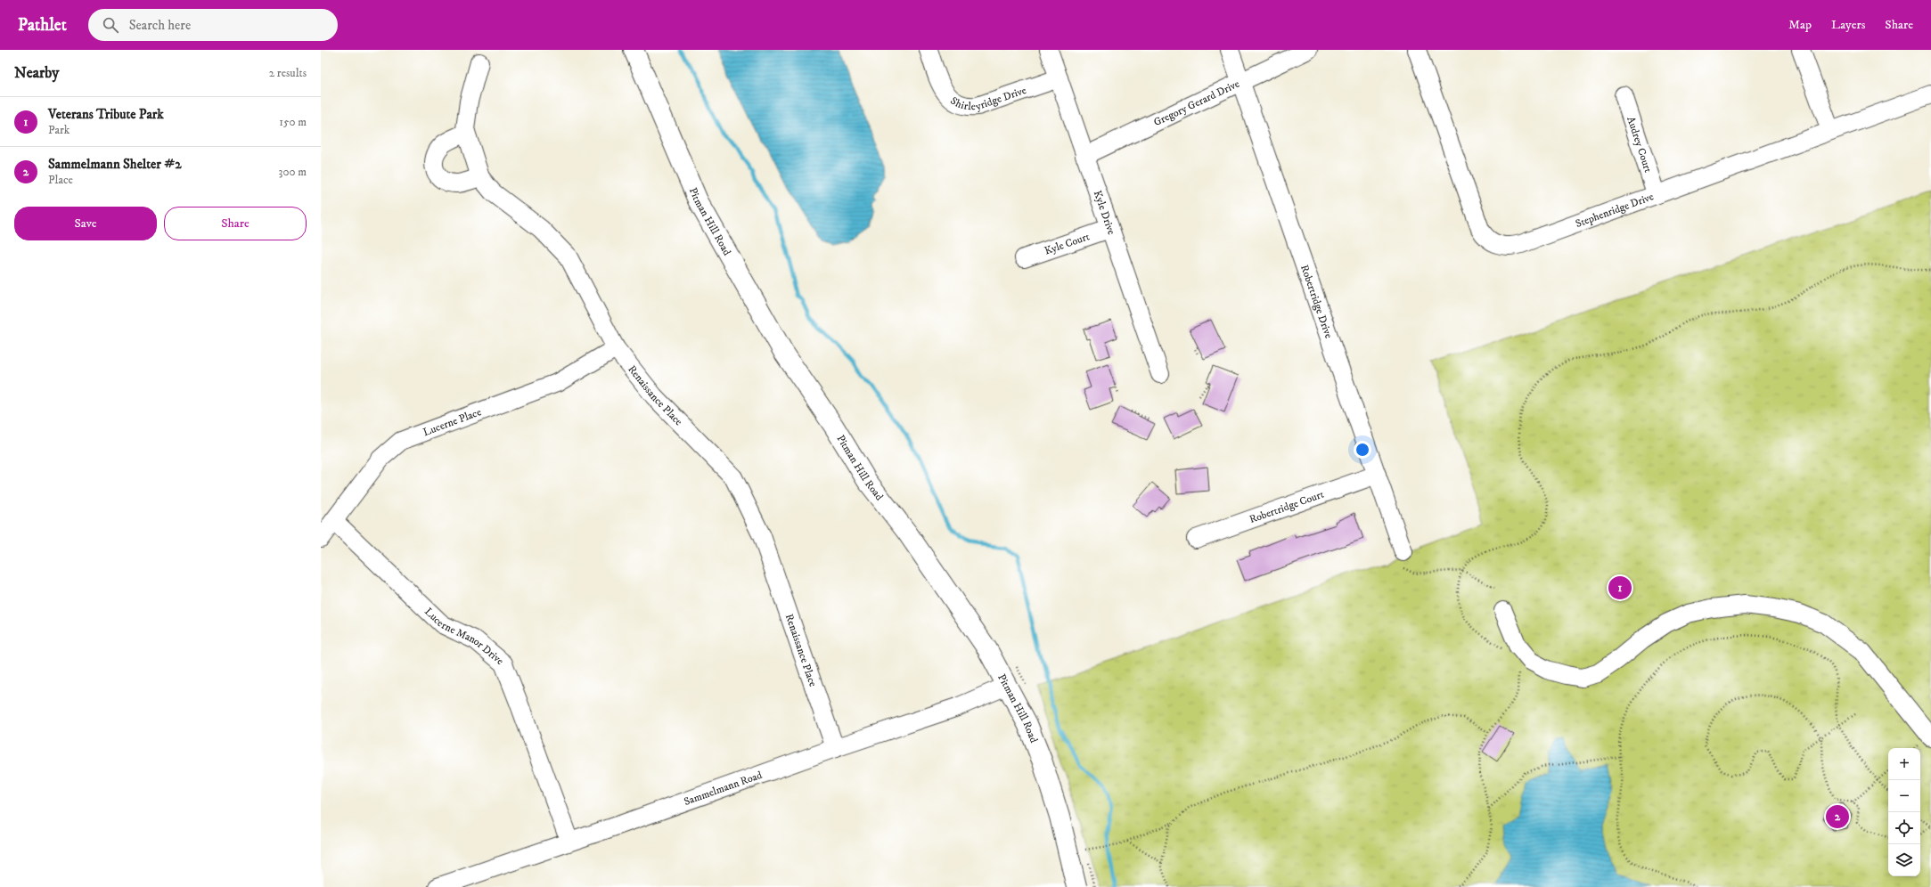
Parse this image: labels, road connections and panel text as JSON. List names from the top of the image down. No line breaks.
{"streets":{"main road":["Pitman Hill Road"],"street":["Shirleyridge Drive","Gregory Gerard Drive","Audrey Court","Stephenridge Drive","Kyle Drive","Kyle Court","Robertridge Drive","Renaissance Place","Lucerne Place","Robertridge Court","Lucerne Manor Drive","Sammelmann Road"]},"crossings":[["Shirleyridge Drive","Kyle Drive"],["Gregory Gerard Drive","Kyle Drive"],["Gregory Gerard Drive","Robertridge Drive"],["Audrey Court","Stephenridge Drive"],["Kyle Drive","Kyle Court"],["Pitman Hill Road","Sammelmann Road"],["Robertridge Drive","Robertridge Court"],["Renaissance Place","Lucerne Place"],["Renaissance Place","Sammelmann Road"],["Lucerne Place","Lucerne Manor Drive"],["Lucerne Manor Drive","Sammelmann Road"]],"page":{"header":"Pathlet","search":"Search here","nav":["Map","Layers","Share"],"heading":["Nearby","2 results"],"list":[{"mark":"1","name":"Veterans Tribute Park","note":"Park","value":"150 m"},{"mark":"2","name":"Sammelmann Shelter #2","note":"Place","value":"300 m"}],"buttons":["Save","Share"],"pins":["1","2"],"map_buttons":["+","−"]}}
